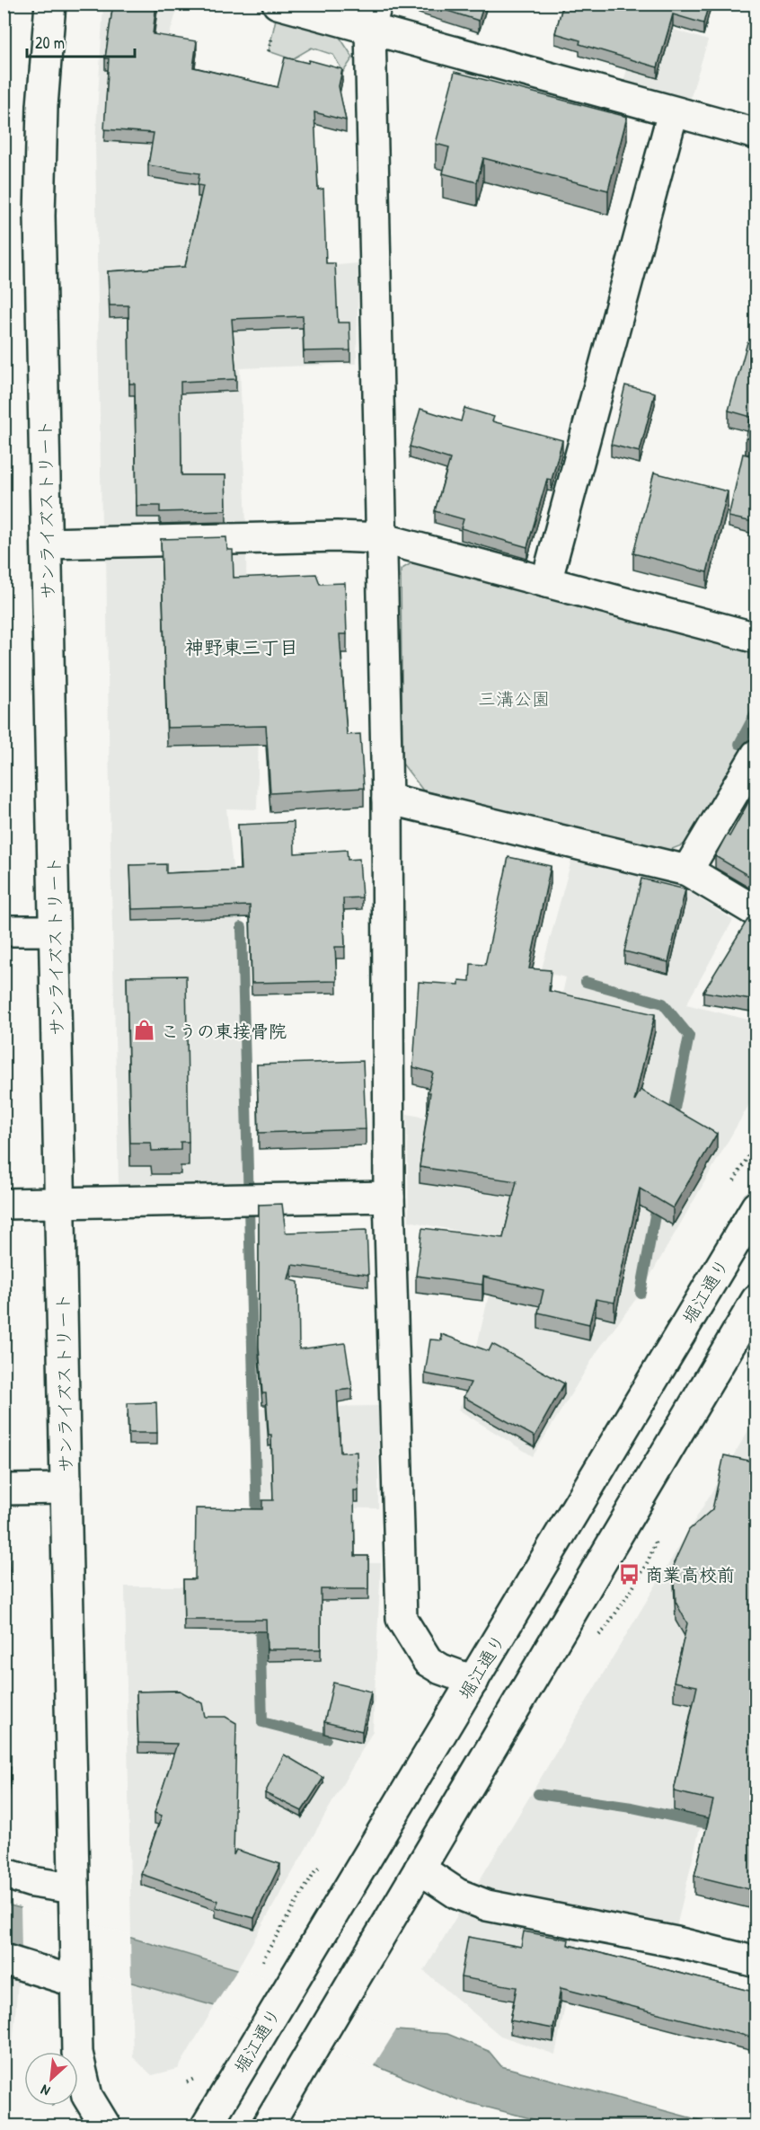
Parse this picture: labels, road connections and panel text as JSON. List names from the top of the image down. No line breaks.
{"streets":{"main road":["サンライズストリート","堀江通り"]},"districts":["神野東三丁目"],"parks":["三溝公園"],"places":{"shop":["こうの東接骨院"],"bus stop":["商業高校前"]},"scale_bar":"20 m","north":"bottom left"}
